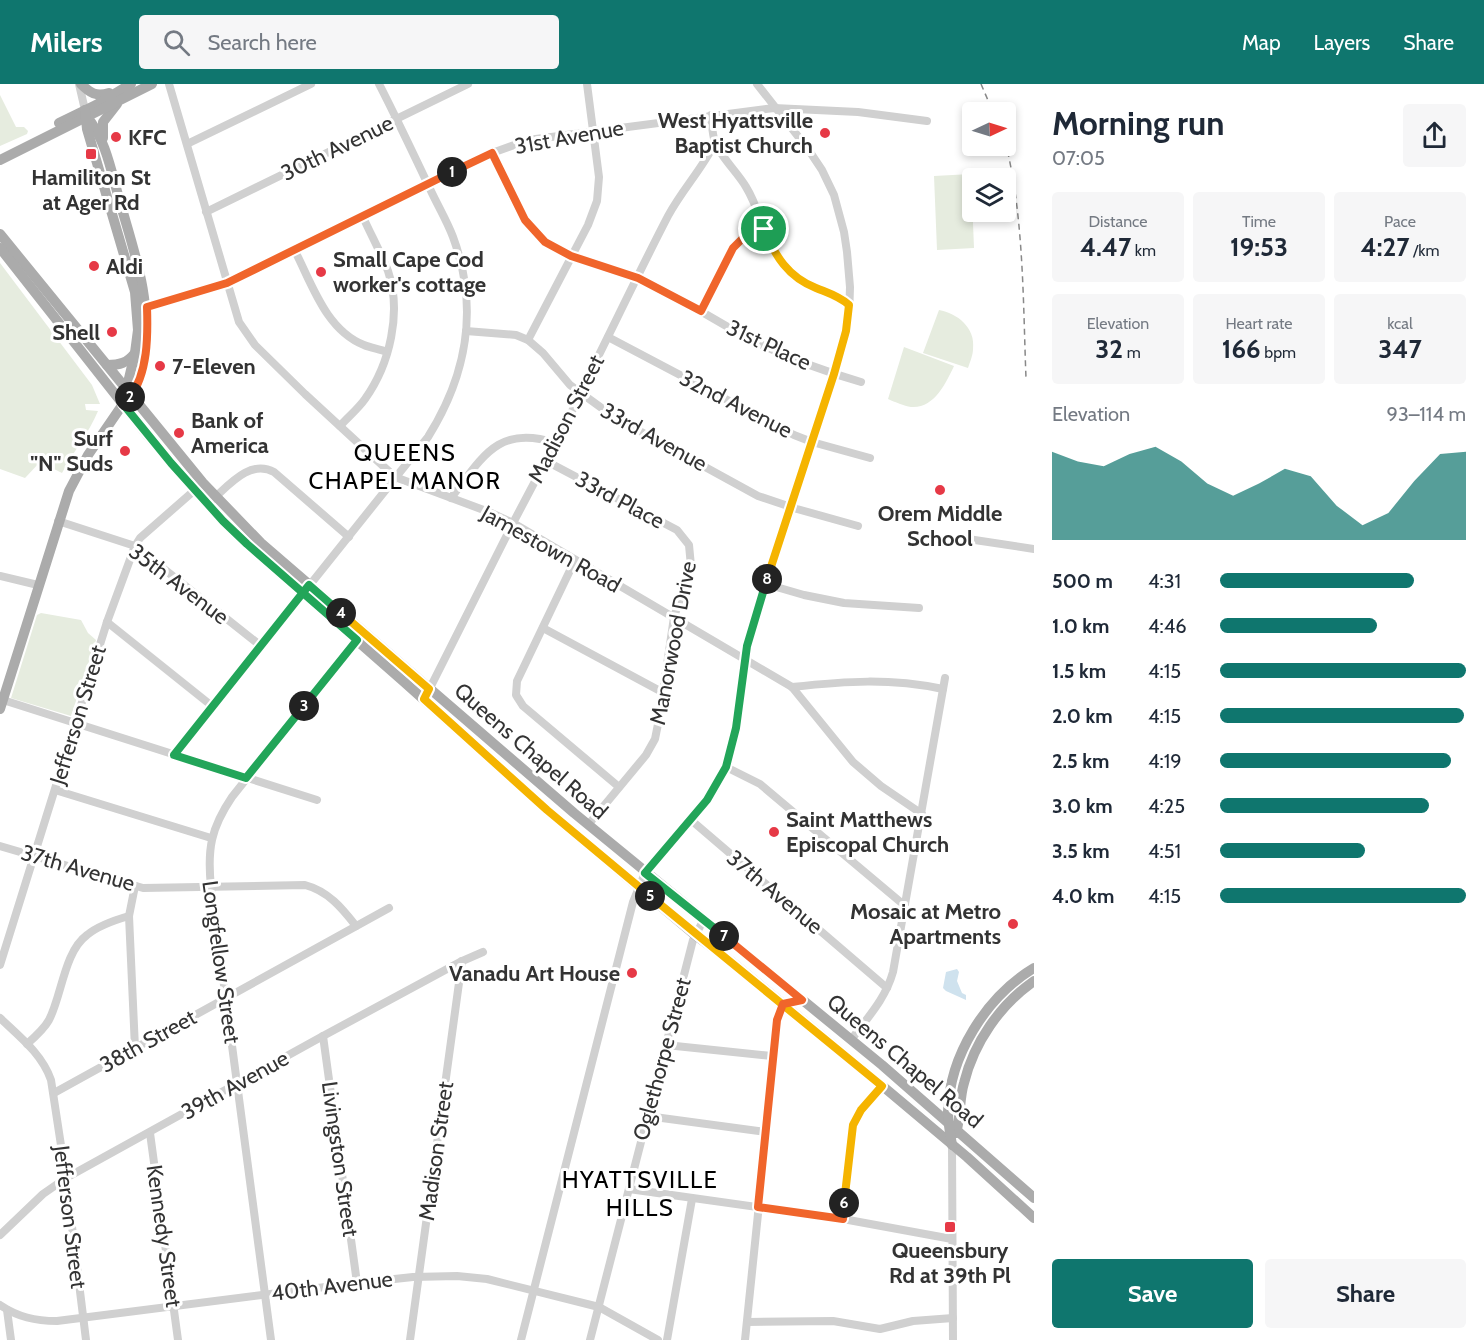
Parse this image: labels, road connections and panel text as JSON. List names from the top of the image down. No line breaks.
{"streets":{"main road":["Queens Chapel Road"],"street":["31st Avenue","30th Avenue","31st Place","32nd Avenue","Madison Street","33rd Avenue","33rd Place","Jamestown Road","35th Avenue","Manorwood Drive","Jefferson Street","37th Avenue","Longfellow Street","38th Street","Oglethorpe Street","39th Avenue","Livingston Street","Kennedy Street","40th Avenue"]},"crossings":[["31st Avenue","31st Place"],["31st Avenue","Jamestown Road"],["30th Avenue","Jamestown Road"],["31st Place","Madison Street"],["32nd Avenue","Madison Street"],["Madison Street","33rd Avenue"],["Madison Street","33rd Place"],["Madison Street","Jamestown Road"],["Madison Street","Queens Chapel Road"],["Madison Street","39th Avenue"],["Madison Street","40th Avenue"],["33rd Place","Manorwood Drive"],["Jamestown Road","Manorwood Drive"],["35th Avenue","Jefferson Street"],["Manorwood Drive","Queens Chapel Road"],["Jefferson Street","Queens Chapel Road"],["Jefferson Street","37th Avenue"],["Jefferson Street","38th Street"],["Jefferson Street","39th Avenue"],["Jefferson Street","40th Avenue"],["Queens Chapel Road","Longfellow Street"],["Queens Chapel Road","Oglethorpe Street"],["37th Avenue","Longfellow Street"],["37th Avenue","38th Street"],["Longfellow Street","38th Street"],["Longfellow Street","39th Avenue"],["Longfellow Street","40th Avenue"],["Oglethorpe Street","40th Avenue"],["39th Avenue","Livingston Street"],["39th Avenue","Kennedy Street"],["Livingston Street","40th Avenue"],["Kennedy Street","40th Avenue"]],"districts":["QUEENS CHAPEL MANOR","HYATTSVILLE HILLS"],"places":{"other":["West Hyattsville Baptist Church","KFC","Aldi","Small Cape Cod worker's cottage","Shell","7-Eleven","Bank of America","Surf \"N\" Suds","Orem Middle School","Saint Matthews Episcopal Church","Mosaic at Metro Apartments","Vanadu Art House"],"transit":["Hamiliton St at Ager Rd","Queensbury Rd at 39th Pl"]},"north":"right","page":{"header":"Milers","search":"Search here","nav":["Map","Layers","Share"],"heading":["Morning run","07:05"],"pins":["1","2","8","4","3","5","7","6"],"stats":[["Distance","4.47 km"],["Time","19:53"],["Pace","4:27 /km"],["Elevation","32 m"],["Heart rate","166 bpm"],["kcal","347"]],"chart":["Elevation","93–114 m"],"list":[{"name":"500 m","note":"4:31"},{"name":"1.0 km","note":"4:46"},{"name":"1.5 km","note":"4:15"},{"name":"2.0 km","note":"4:15"},{"name":"2.5 km","note":"4:19"},{"name":"3.0 km","note":"4:25"},{"name":"3.5 km","note":"4:51"},{"name":"4.0 km","note":"4:15"}],"buttons":["Save","Share"]}}
